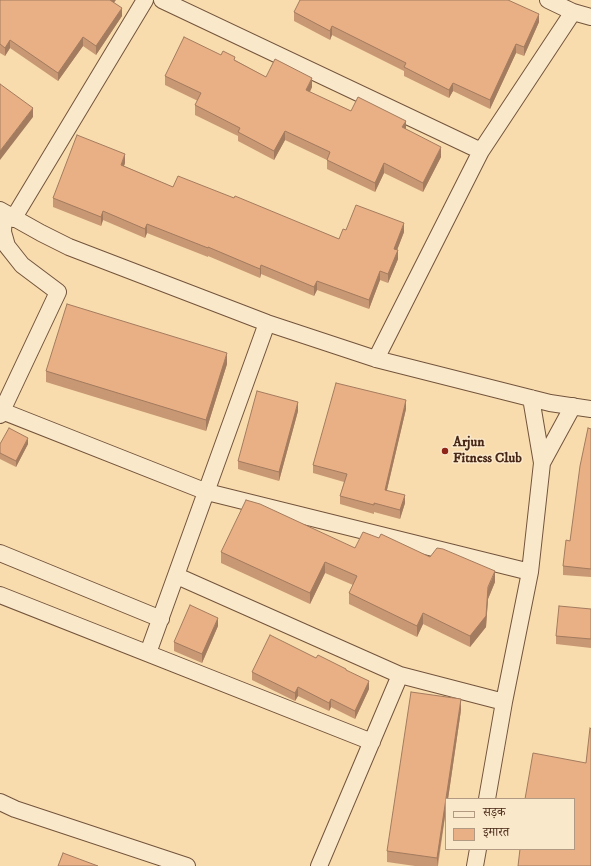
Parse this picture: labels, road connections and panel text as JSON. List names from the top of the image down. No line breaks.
{"places":["Arjun Fitness Club"],"legend":["सड़क","इमारत"]}
